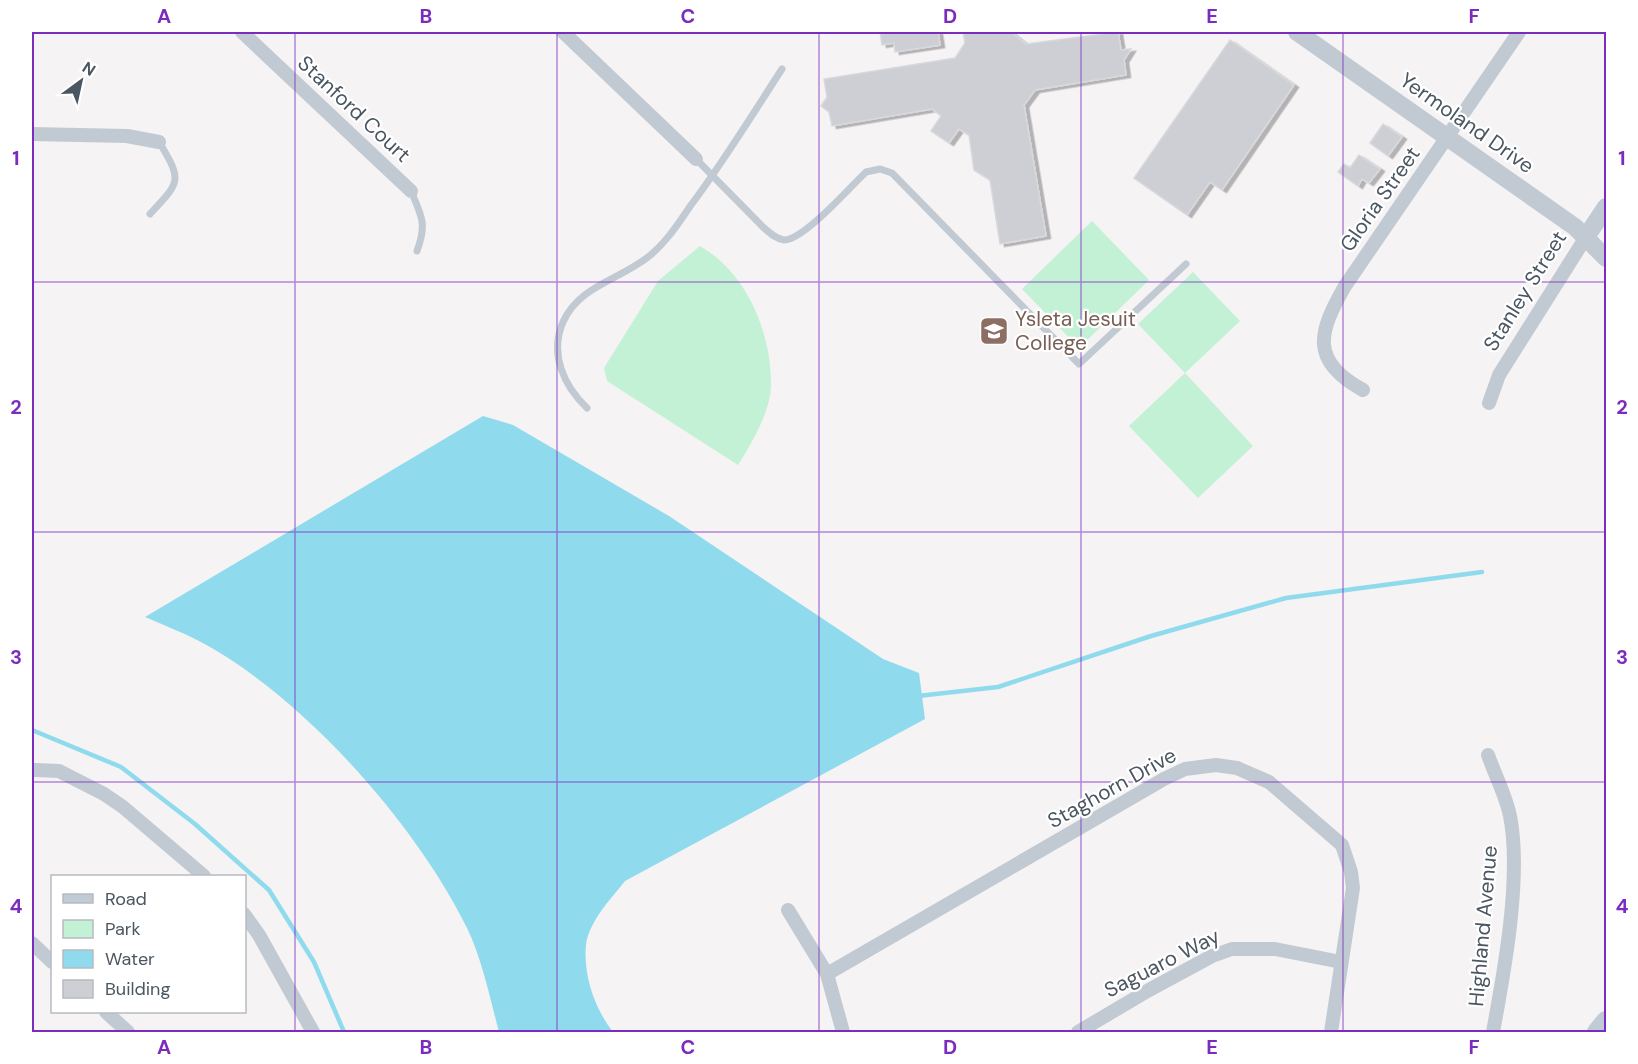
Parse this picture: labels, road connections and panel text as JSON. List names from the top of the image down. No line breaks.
{"streets":{"street":["Stanford Court","Yermoland Drive","Gloria Street","Stanley Street","Staghorn Drive","Highland Avenue","Saguaro Way"]},"crossings":[["Yermoland Drive","Gloria Street"],["Yermoland Drive","Stanley Street"],["Staghorn Drive","Saguaro Way"]],"places":{"school or university":["Ysleta Jesuit College"]},"legend":["Road","Park","Water","Building"],"north":"top right","grid":{"columns":["A","B","C","D","E","F"],"rows":["1","2","3","4"]}}
